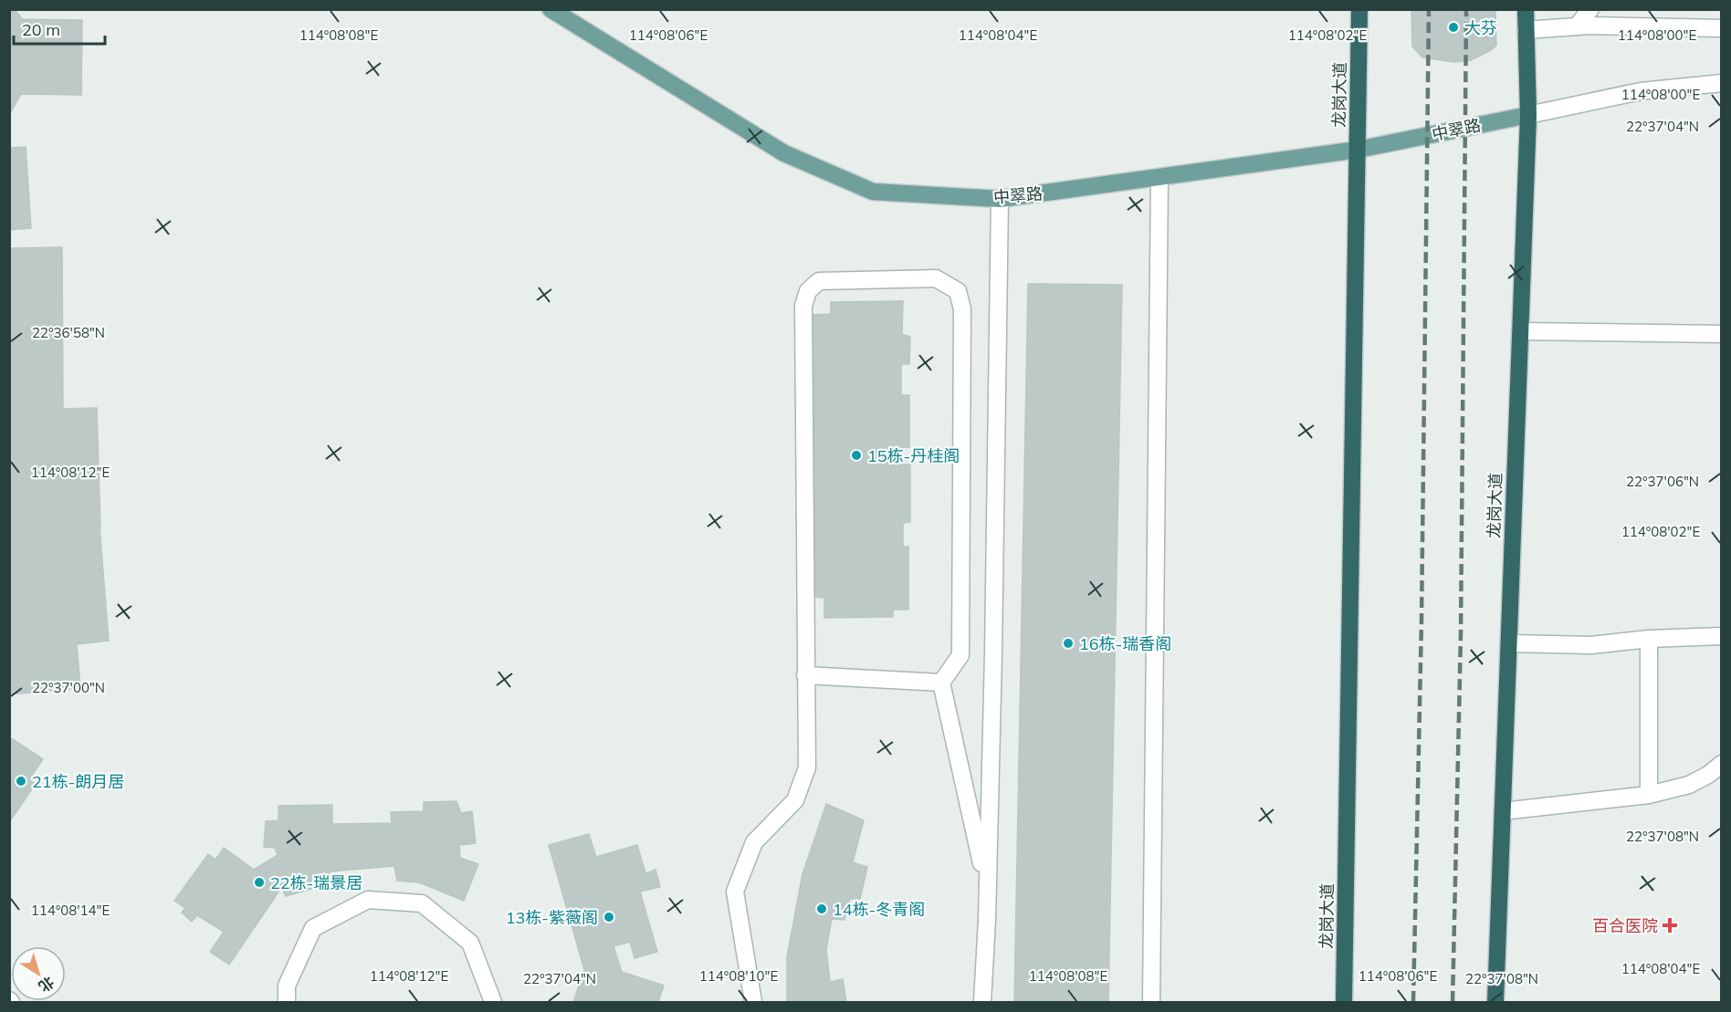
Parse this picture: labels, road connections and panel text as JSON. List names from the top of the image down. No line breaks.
{"streets":{"highway":["龙岗大道"],"main road":["中翠路"]},"crossings":[["龙岗大道","中翠路"]],"places":{"other":["大芬","15栋-丹桂阁","16栋-瑞香阁","21栋-朗月居","22栋-瑞景居","14栋-冬青阁","13栋-紫薇阁"],"health":["百合医院"]},"scale_bar":"20 m","north":"bottom right","coordinates":["114°08'00\"E","114°08'08\"E","114°08'06\"E","114°08'04\"E","114°08'02\"E","22°37'04\"N","22°36'58\"N","114°08'12\"E","22°37'06\"N","22°37'00\"N","22°37'08\"N","114°08'14\"E","114°08'10\"E"]}
